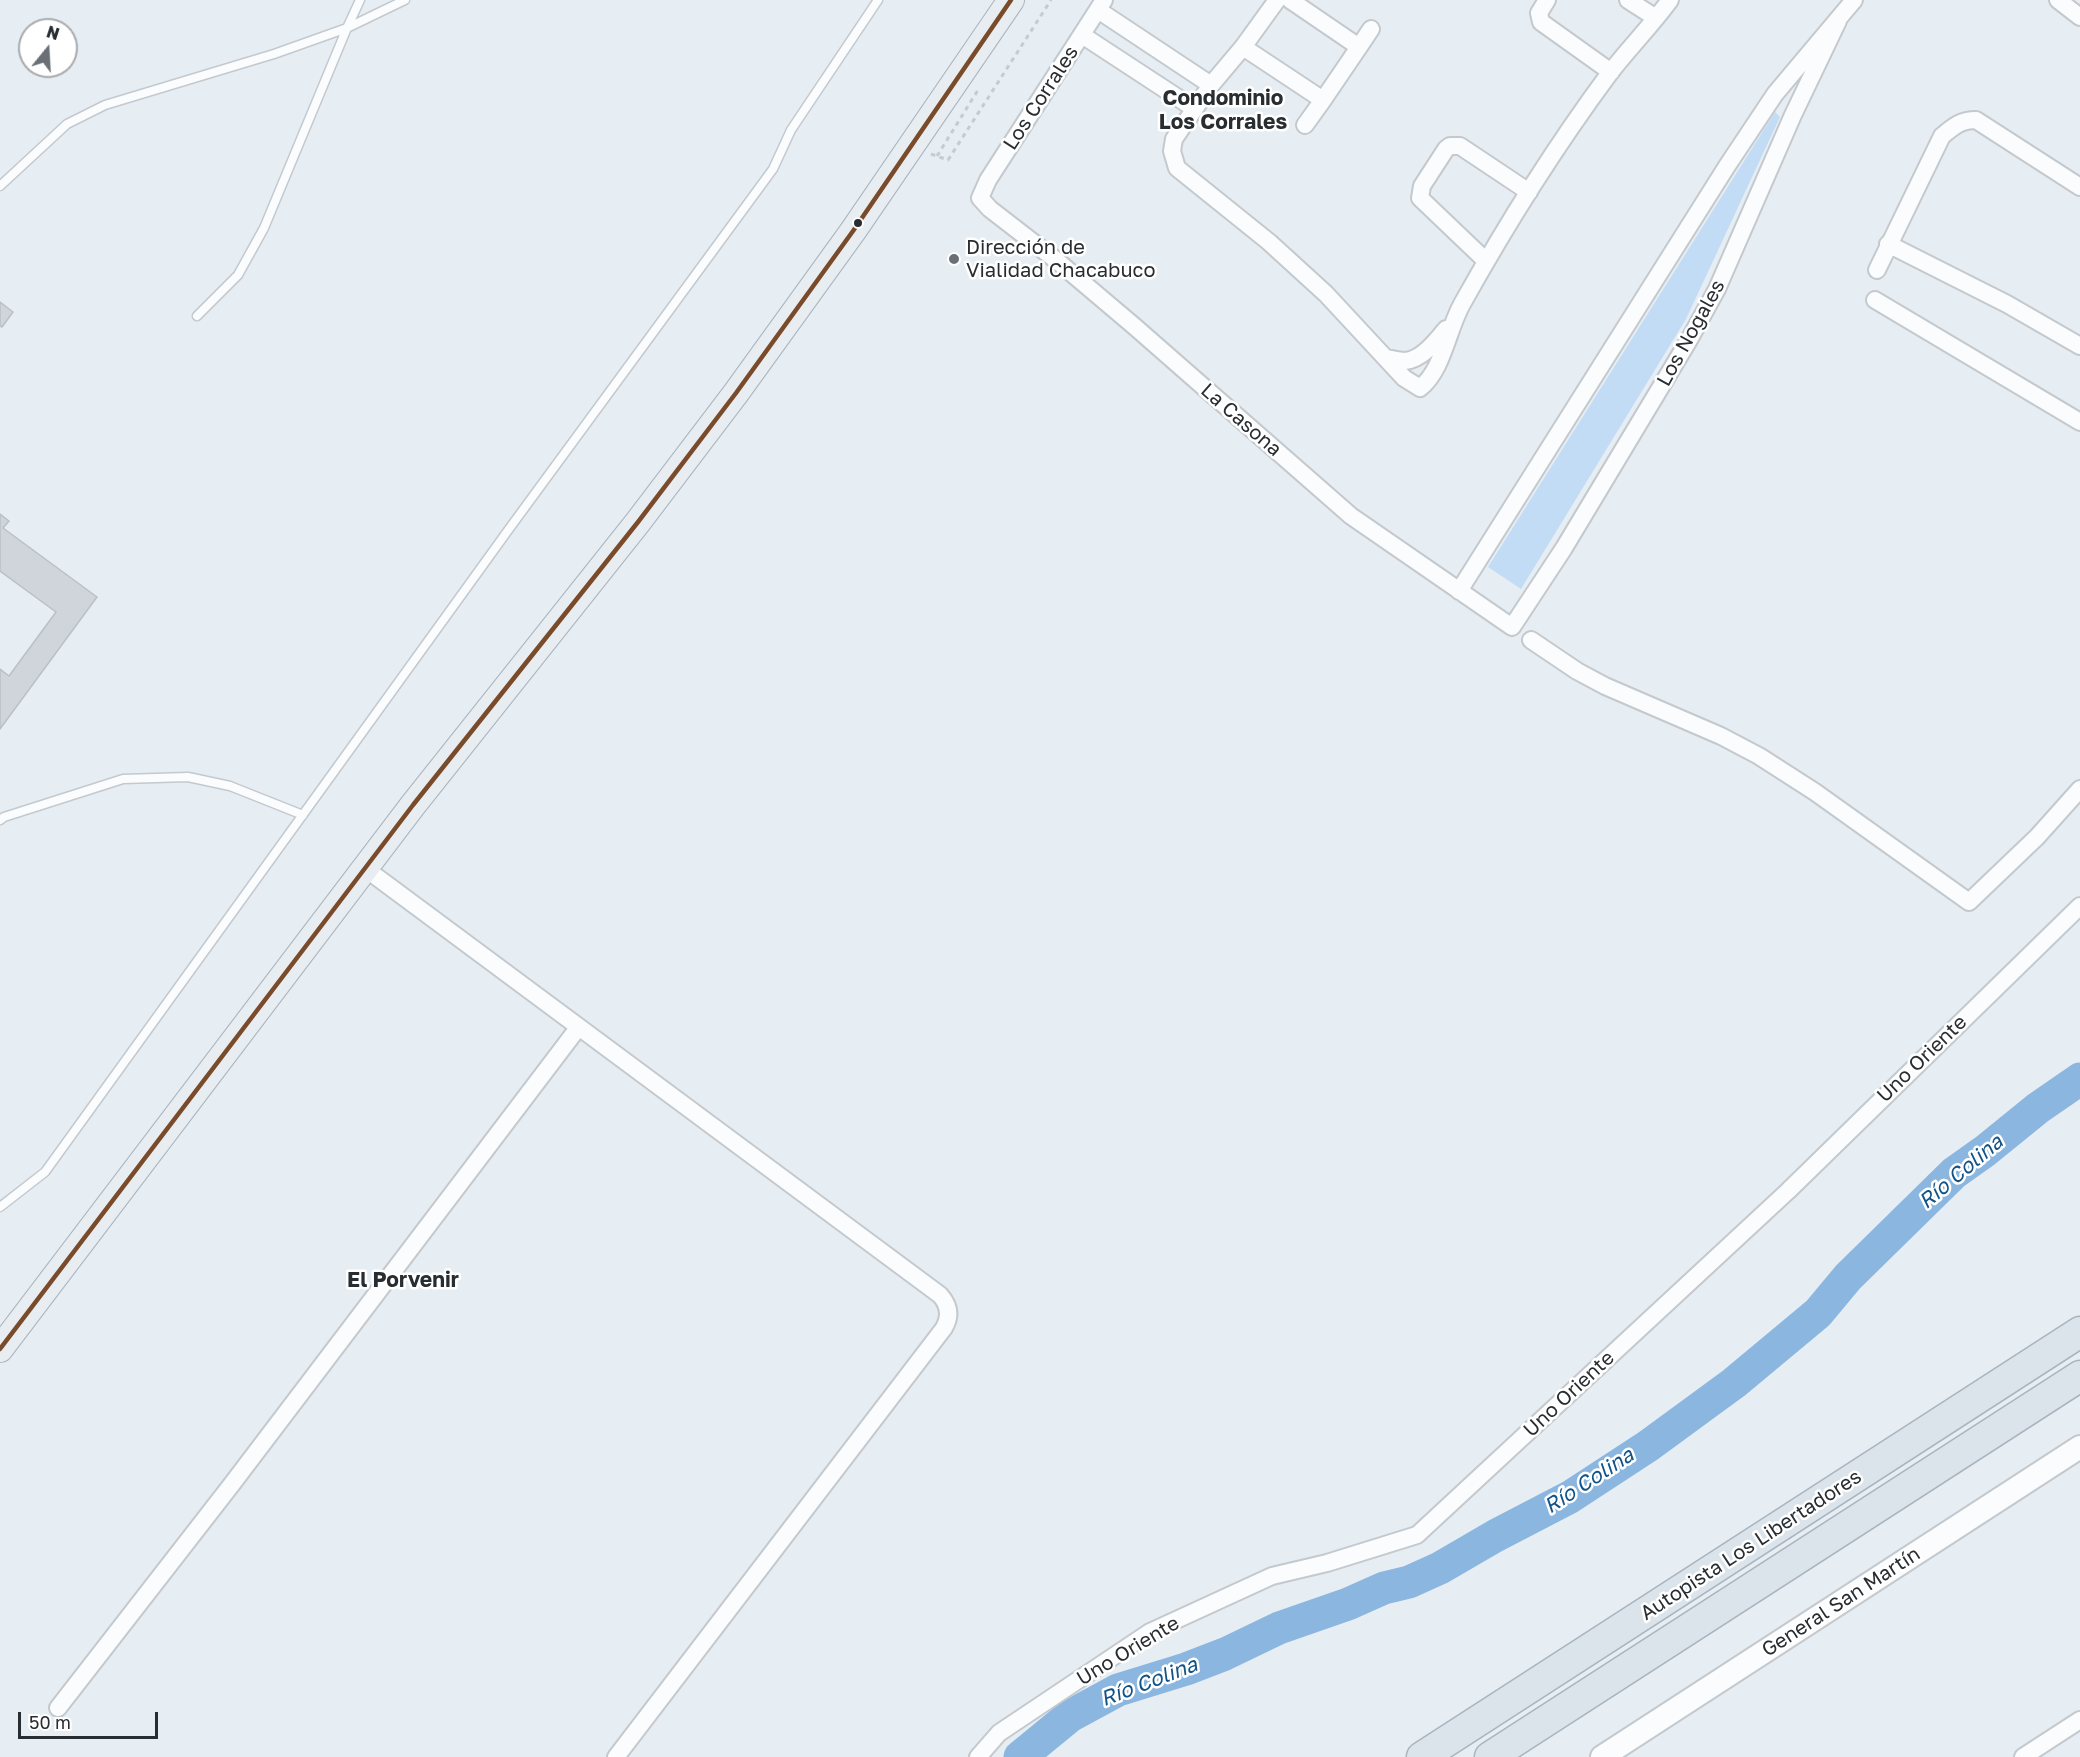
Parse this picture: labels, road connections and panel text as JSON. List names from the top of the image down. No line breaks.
{"streets":{"highway":["Autopista Los Libertadores"],"street":["Los Corrales","Los Nogales","La Casona","Uno Oriente","General San Martín"]},"crossings":[["Los Corrales","La Casona"],["Los Nogales","La Casona"]],"districts":["Condominio Los Corrales","El Porvenir"],"water":["Río Colina"],"places":["Dirección de Vialidad Chacabuco"],"scale_bar":"50 m","north":"top"}
